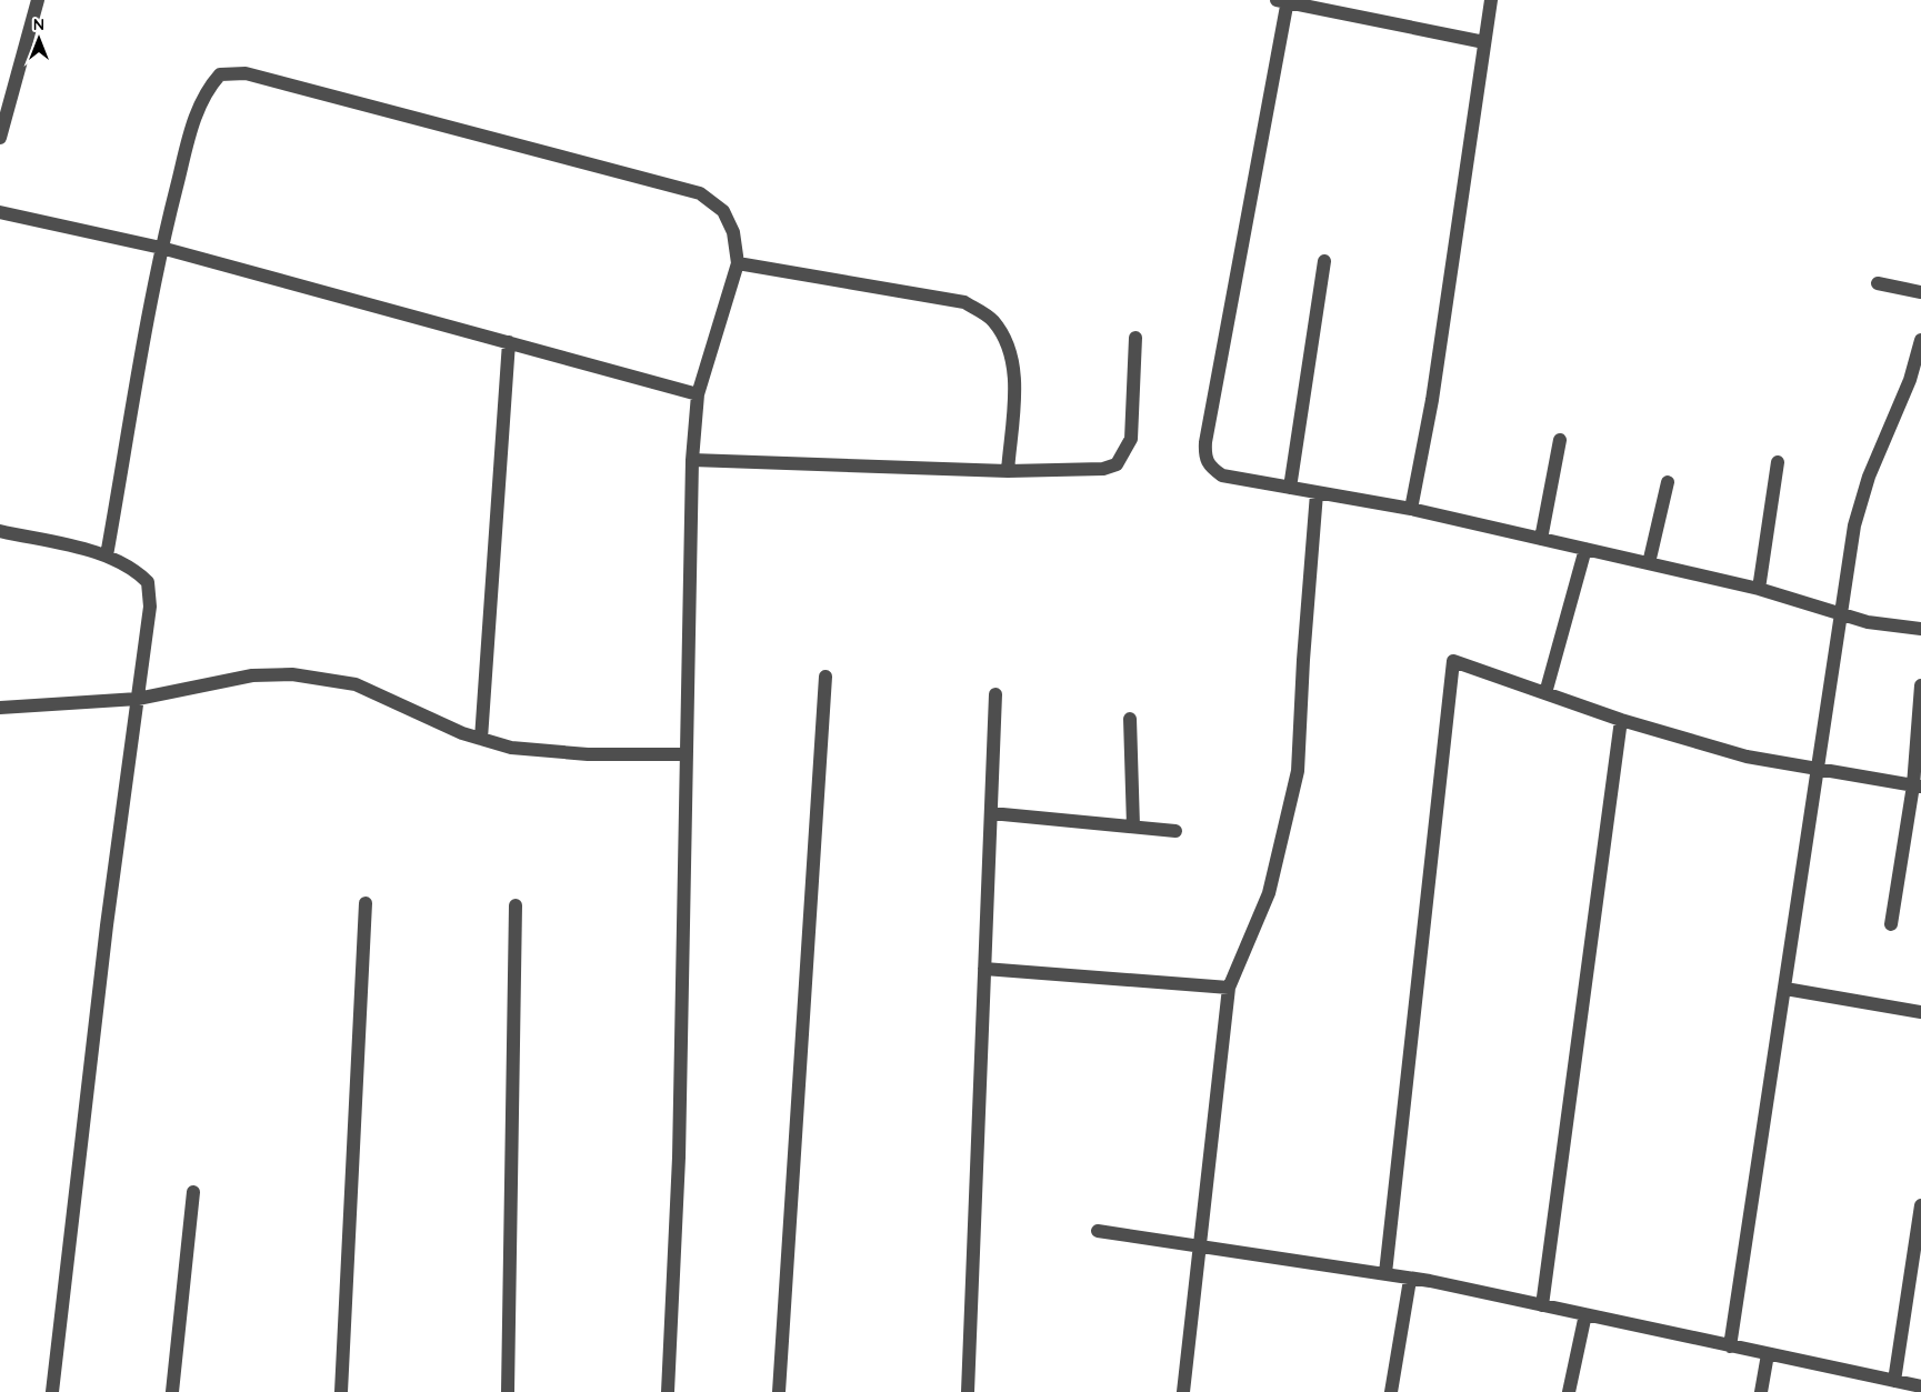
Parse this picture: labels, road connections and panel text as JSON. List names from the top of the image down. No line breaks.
{"north":"top"}
